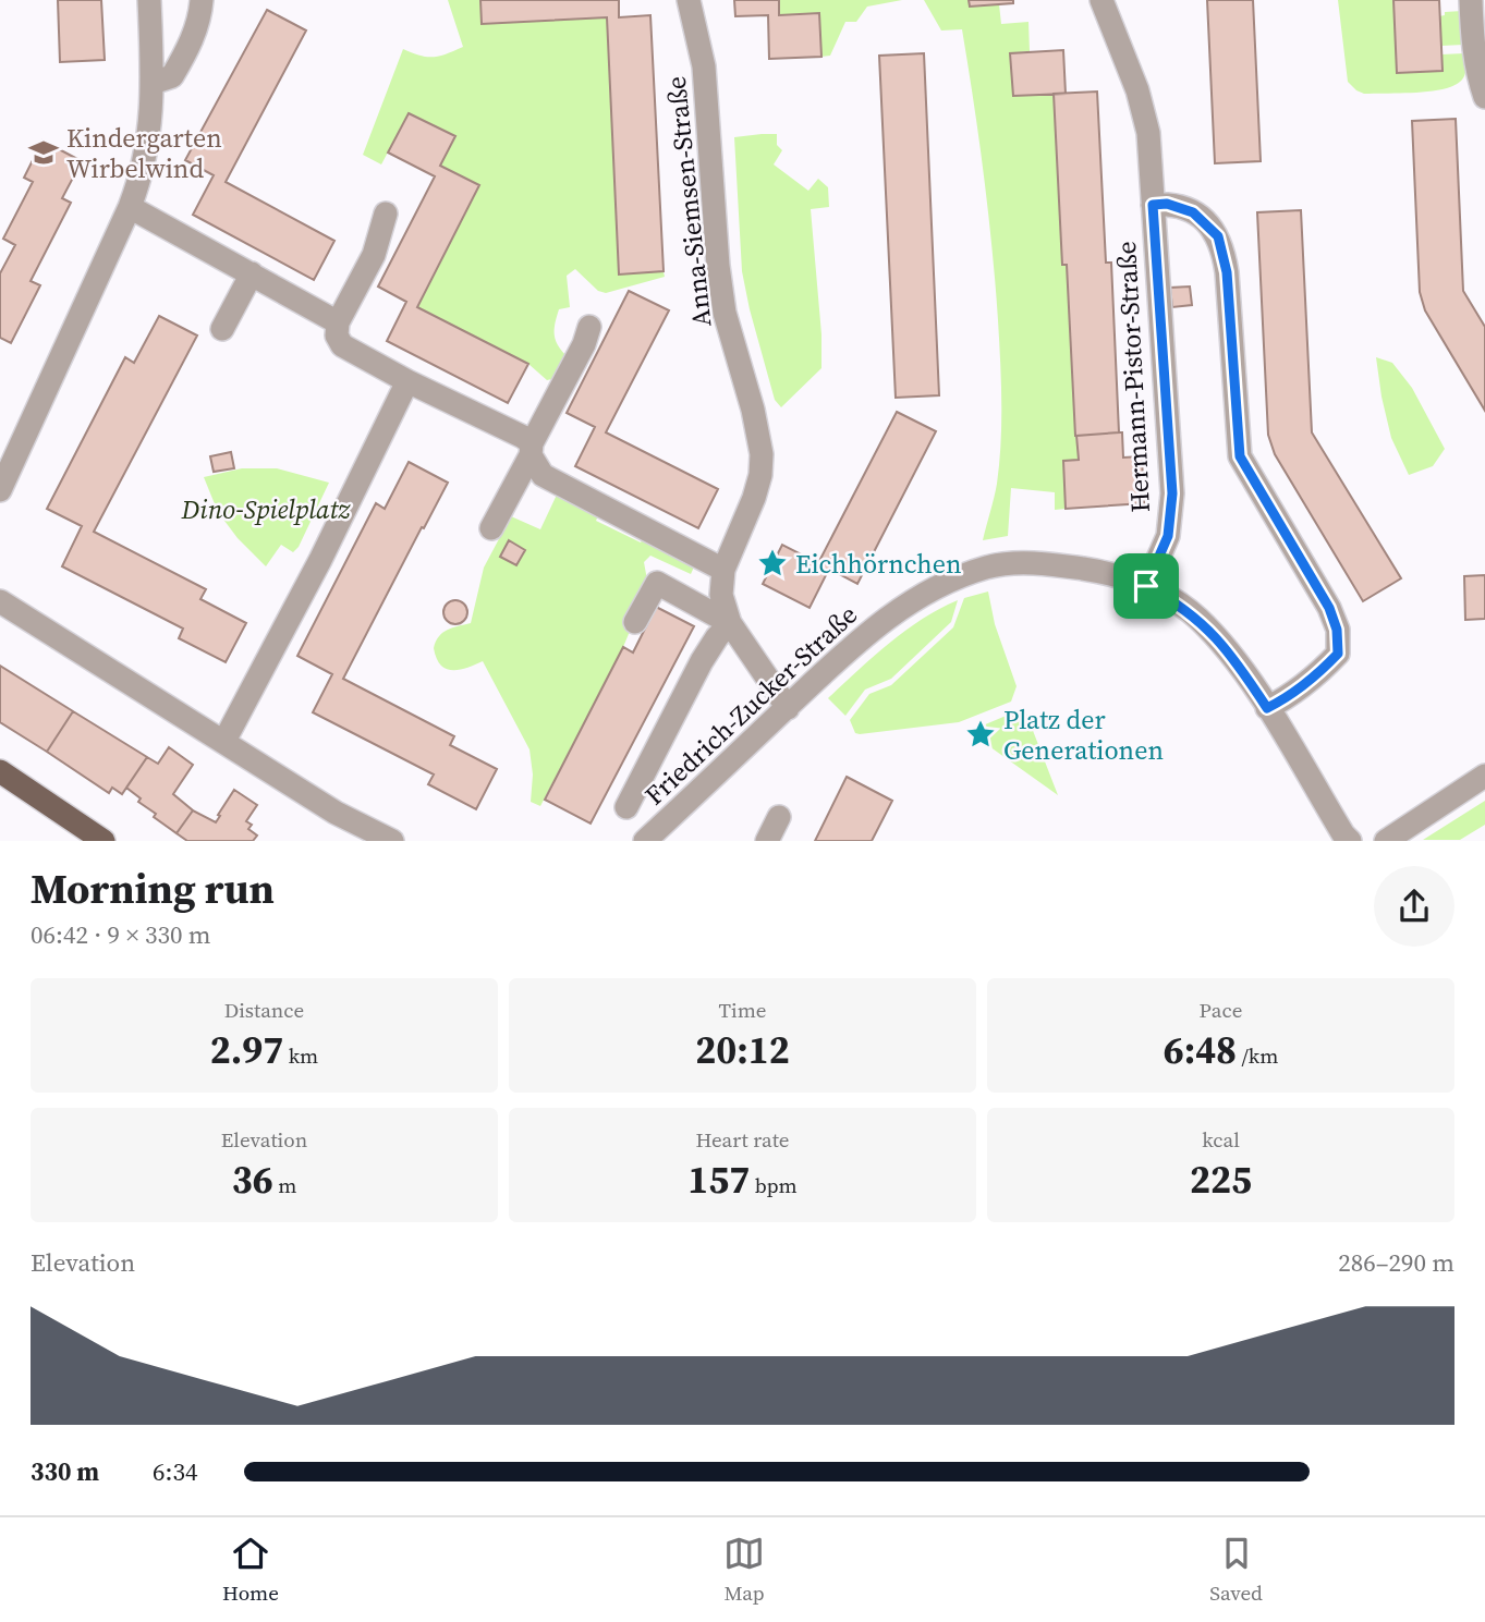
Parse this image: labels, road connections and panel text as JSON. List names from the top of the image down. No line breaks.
{"streets":{"street":["Anna-Siemsen-Straße","Hermann-Pistor-Straße","Friedrich-Zucker-Straße"]},"crossings":[["Anna-Siemsen-Straße","Friedrich-Zucker-Straße"],["Hermann-Pistor-Straße","Friedrich-Zucker-Straße"]],"parks":["Dino-Spielplatz"],"places":{"school or university":["Kindergarten Wirbelwind"],"place":["Eichhörnchen","Platz der Generationen"]},"page":{"heading":["Morning run","06:42 · 9 × 330 m"],"stats":[["Distance","2.97 km"],["Time","20:12"],["Pace","6:48 /km"],["Elevation","36 m"],["Heart rate","157 bpm"],["kcal","225"]],"chart":["Elevation","286–290 m"],"list":[{"name":"330 m","note":"6:34"}],"tabs":["Home","Map","Saved"]}}
